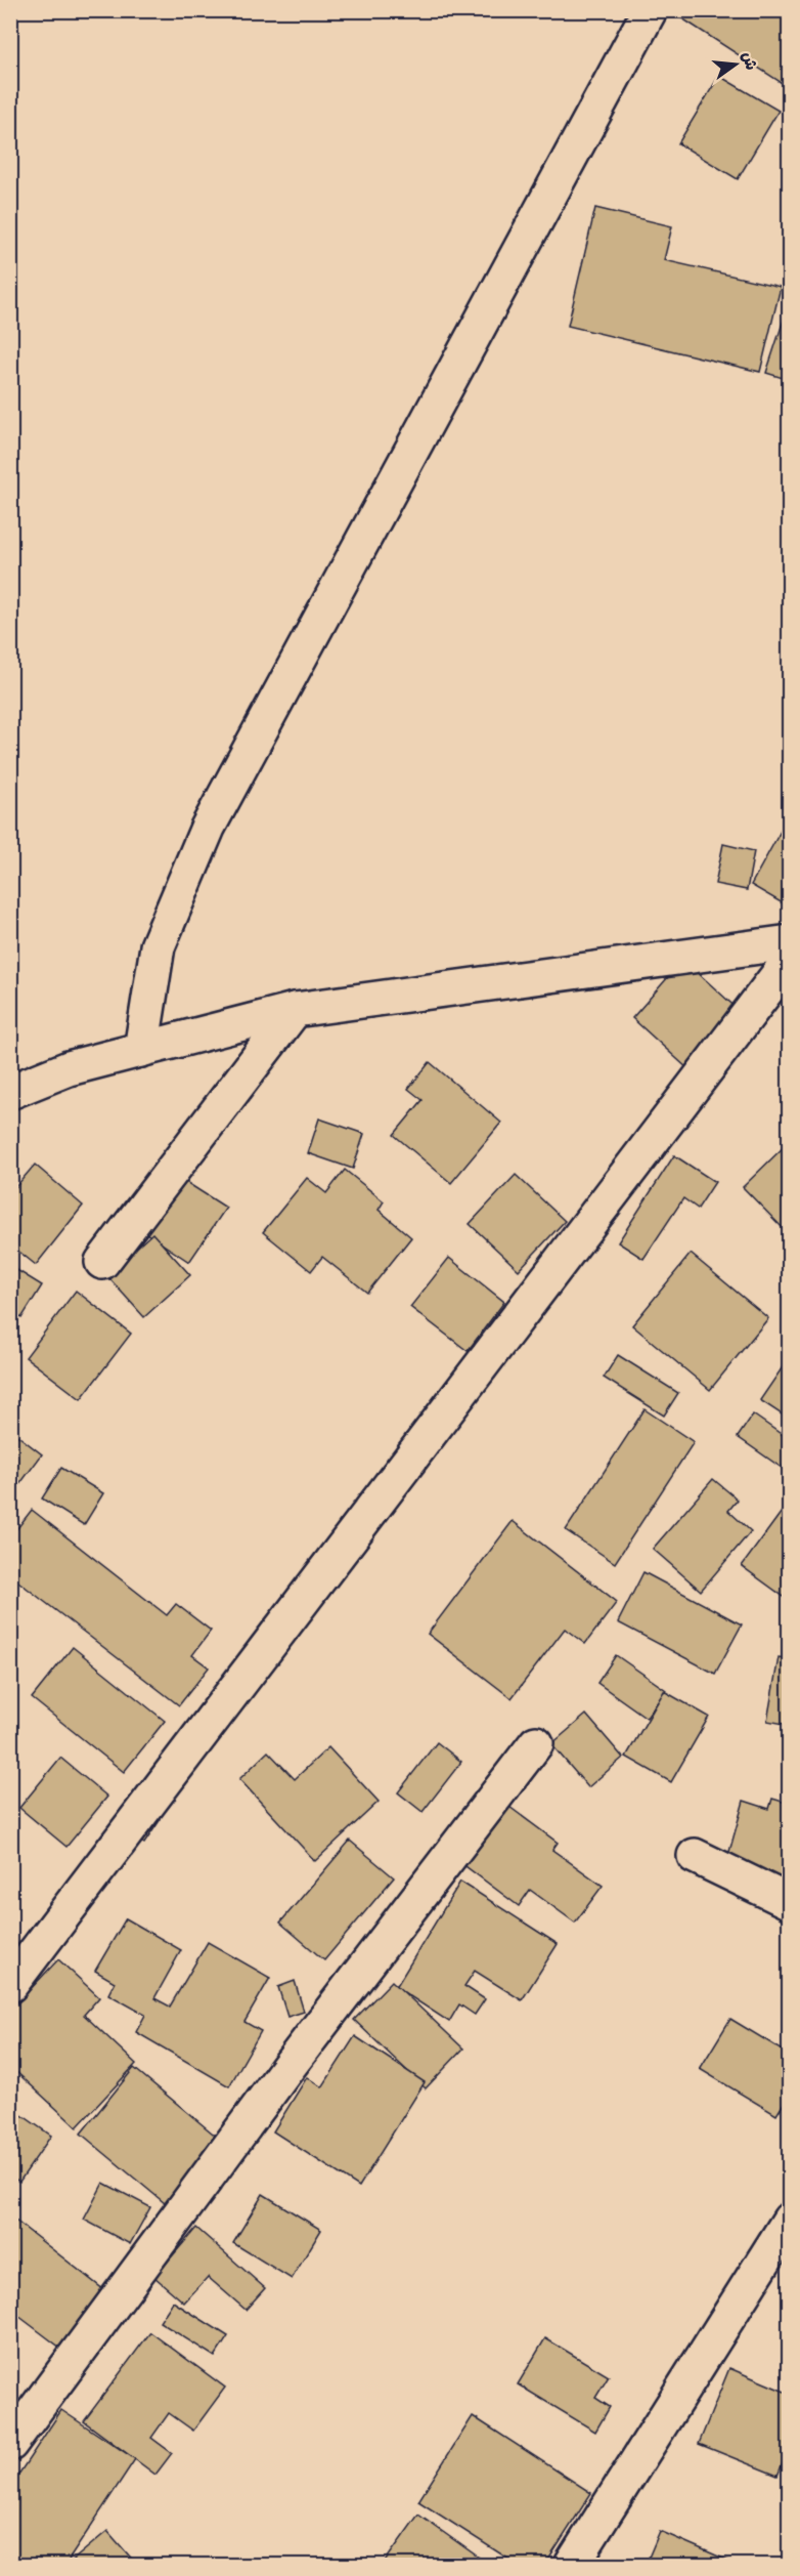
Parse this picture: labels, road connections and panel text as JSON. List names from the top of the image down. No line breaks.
{"north":"right"}
